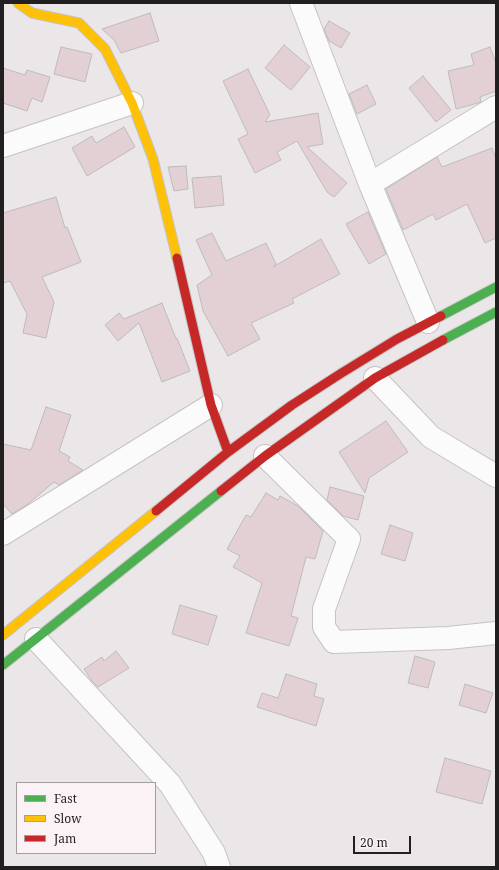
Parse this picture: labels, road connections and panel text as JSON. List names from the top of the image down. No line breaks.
{"legend":["Fast","Slow","Jam"],"scale_bar":"20 m"}
